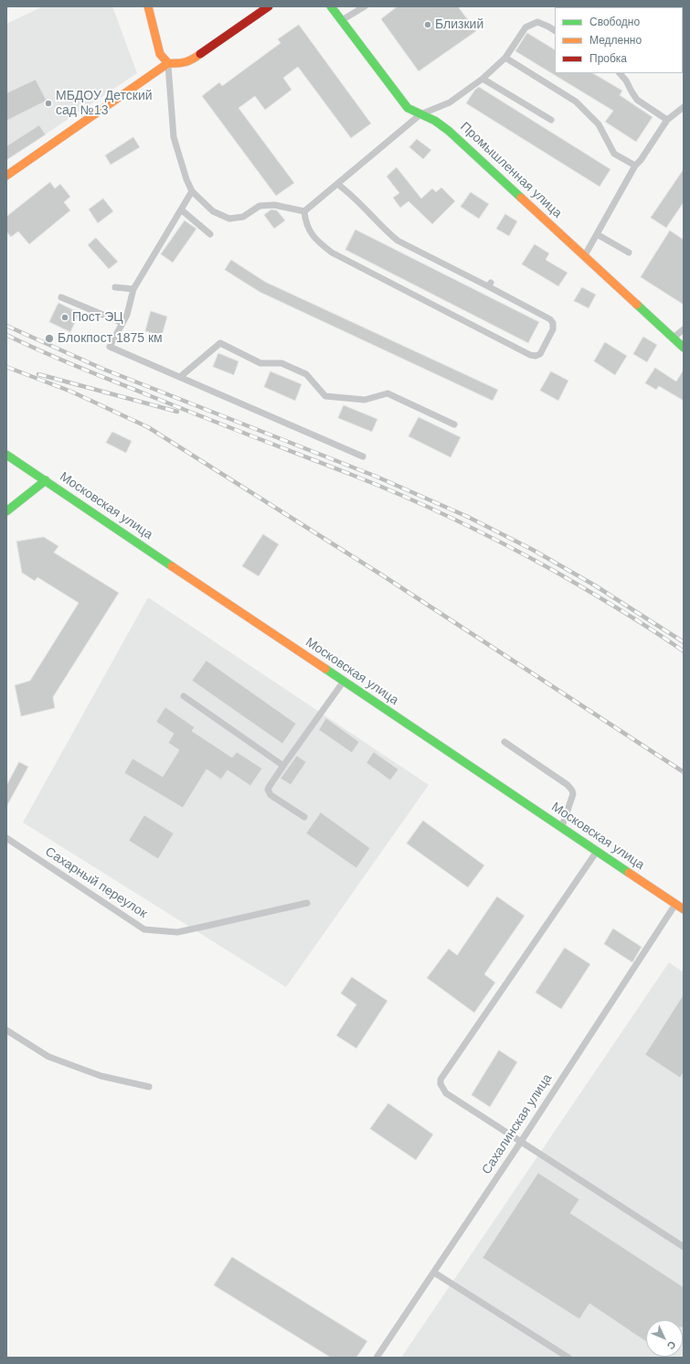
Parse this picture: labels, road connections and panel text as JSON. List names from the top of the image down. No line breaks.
{"streets":{"street":["Промышленная улица","Московская улица"],"lane":["Сахарный переулок","Сахалинская улица"]},"crossings":[["Московская улица","Сахалинская улица"]],"places":["Близкий","МБДОУ Детский сад №13","Пост ЭЦ","Блокпост 1875 км"],"legend":["Свободно","Медленно","Пробка"],"north":"bottom right"}
